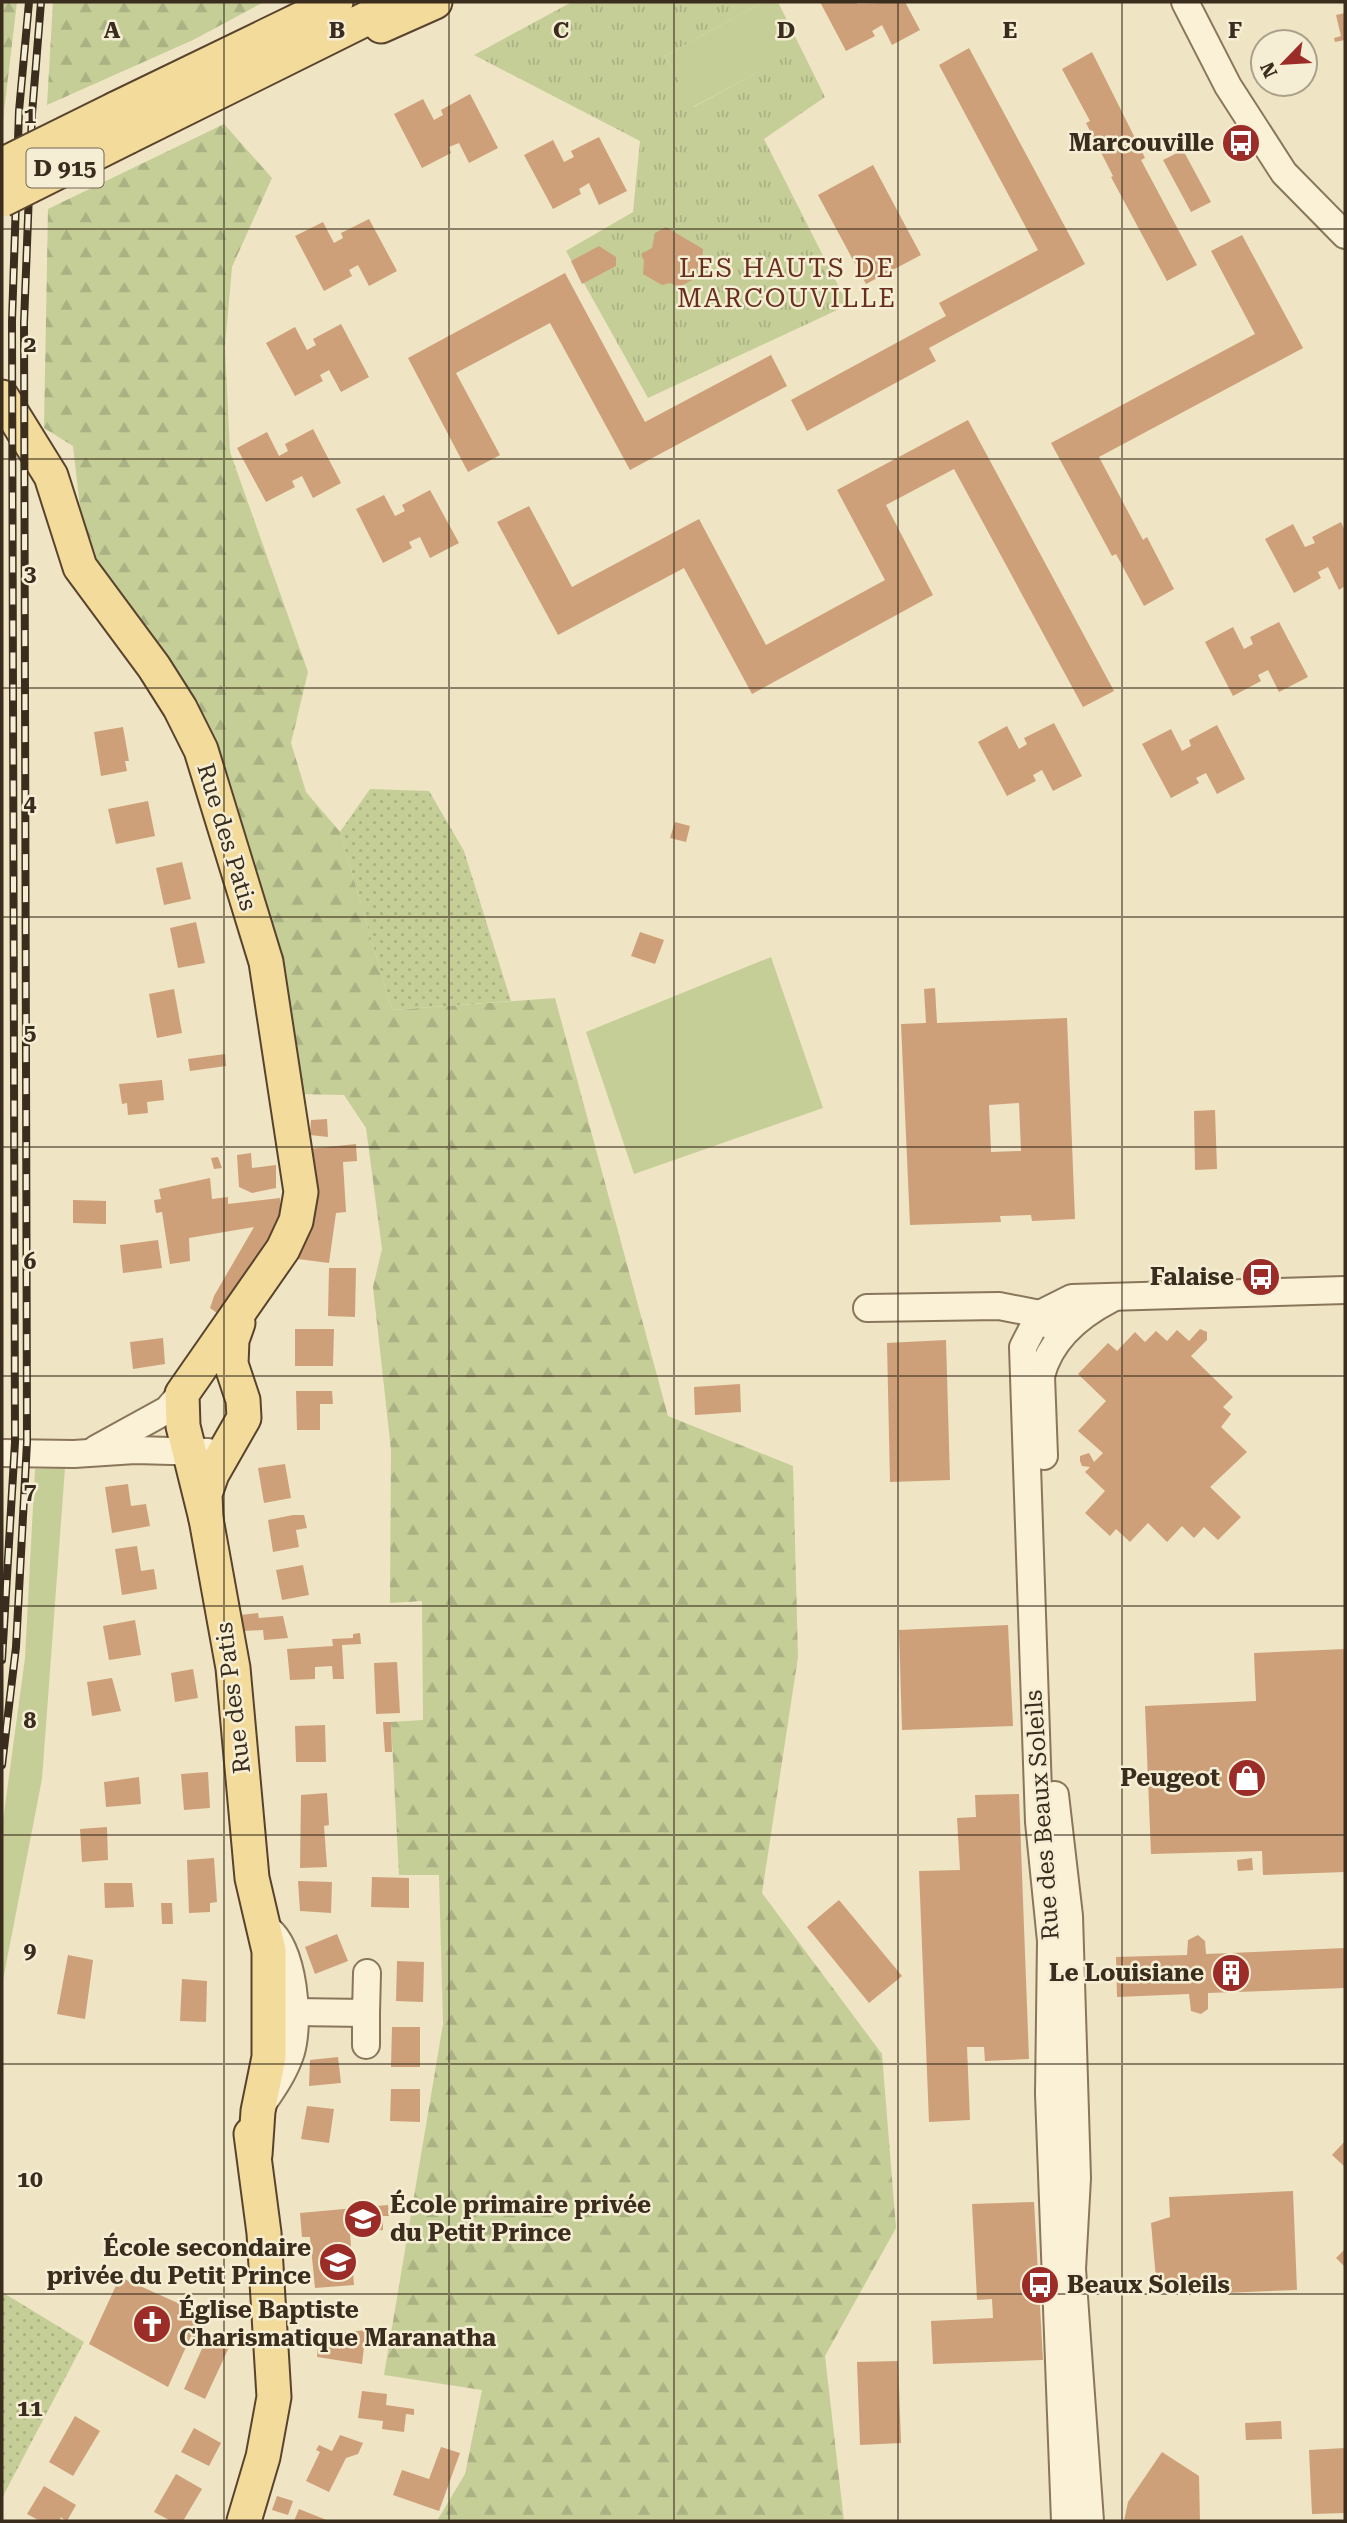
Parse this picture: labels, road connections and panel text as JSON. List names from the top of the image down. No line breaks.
{"streets":{"main road":["D 915","Rue des Patis"],"street":["Rue des Beaux Soleils"]},"districts":["LES HAUTS DE MARCOUVILLE"],"places":{"bus stop":["Marcouville","Falaise","Beaux Soleils"],"shop":["Peugeot"],"building":["Le Louisiane"],"school or university":["École primaire privée du Petit Prince","École secondaire privée du Petit Prince"],"church":["Église Baptiste Charismatique Maranatha"]},"north":"bottom left","grid":{"columns":["A","B","C","D","E","F"],"rows":["1","2","3","4","5","6","7","8","9","10","11"]}}
